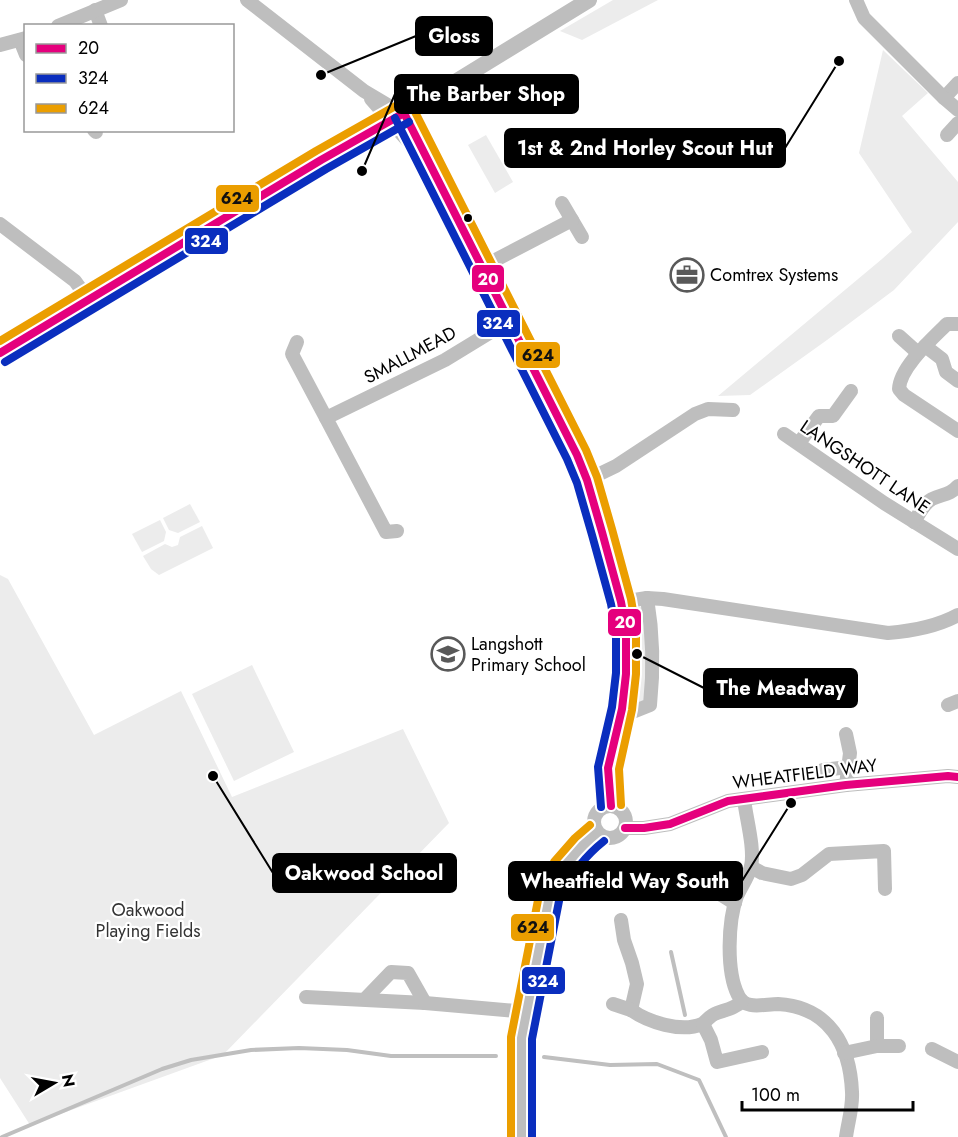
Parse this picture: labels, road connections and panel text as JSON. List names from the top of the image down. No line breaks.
{"streets":{"street":["SMALLMEAD","LANGSHOTT LANE","WHEATFIELD WAY"]},"parks":["Oakwood Playing Fields"],"places":{"other":["1st & 2nd Horley Scout Hut","Gloss","The Barber Shop","The Meadway","Oakwood School","Wheatfield Way South"],"office":["Comtrex Systems"],"school or university":["Langshott Primary School"]},"lines":["transit line 624","transit line 20","transit line 324"],"legend":["20","324","624"],"scale_bar":"100 m","north":"right"}
